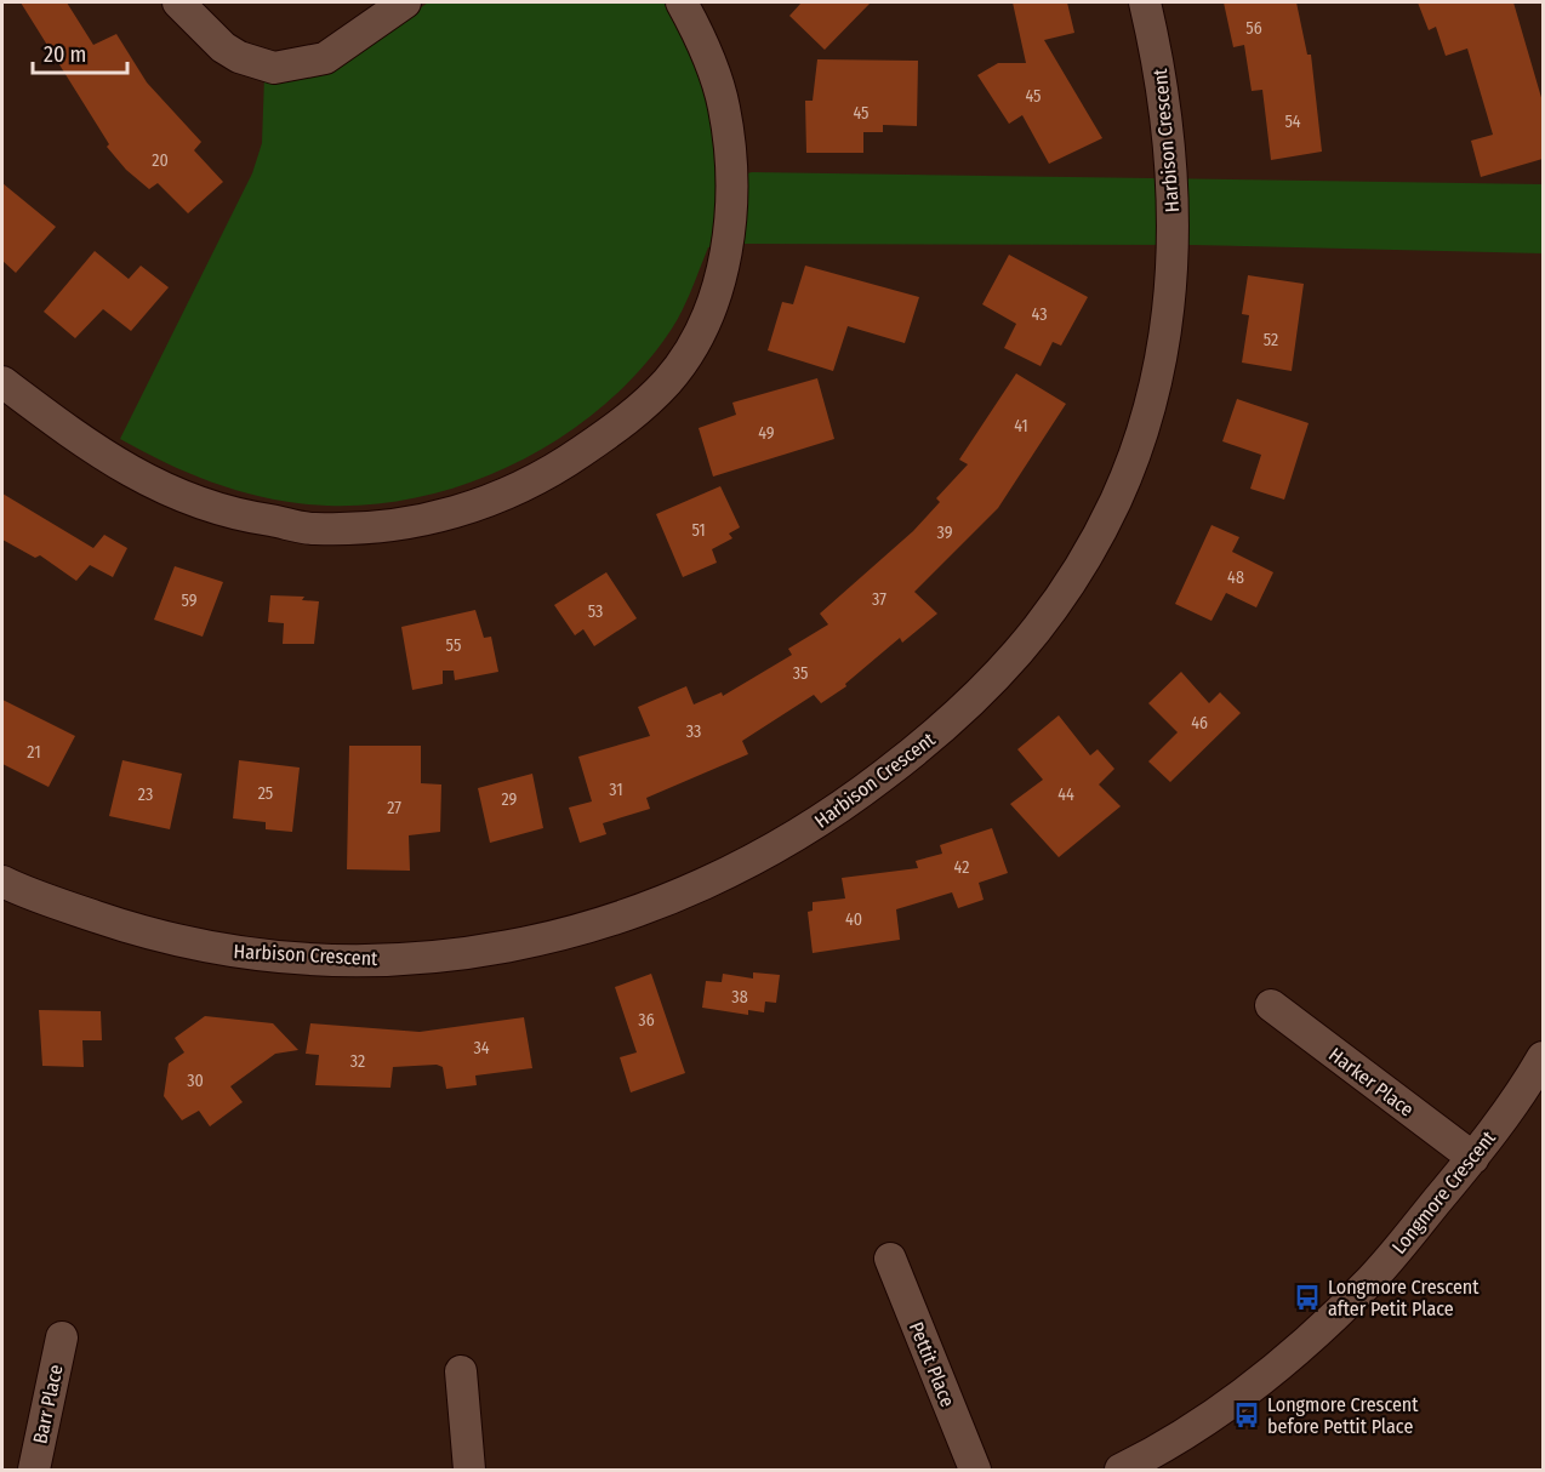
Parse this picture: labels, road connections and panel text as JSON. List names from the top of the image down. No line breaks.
{"streets":{"street":["Harbison Crescent","Harker Place","Longmore Crescent","Pettit Place","Barr Place"]},"crossings":[["Harker Place","Longmore Crescent"]],"places":{"bus stop":["Longmore Crescent after Petit Place","Longmore Crescent before Pettit Place"]},"house_numbers":["56","45","45","54","20","43","52","41","49","51","39","48","37","59","53","55","35","46","33","21","31","25","23","44","29","27","42","40","38","36","34","32","30"],"scale_bar":"20 m"}
